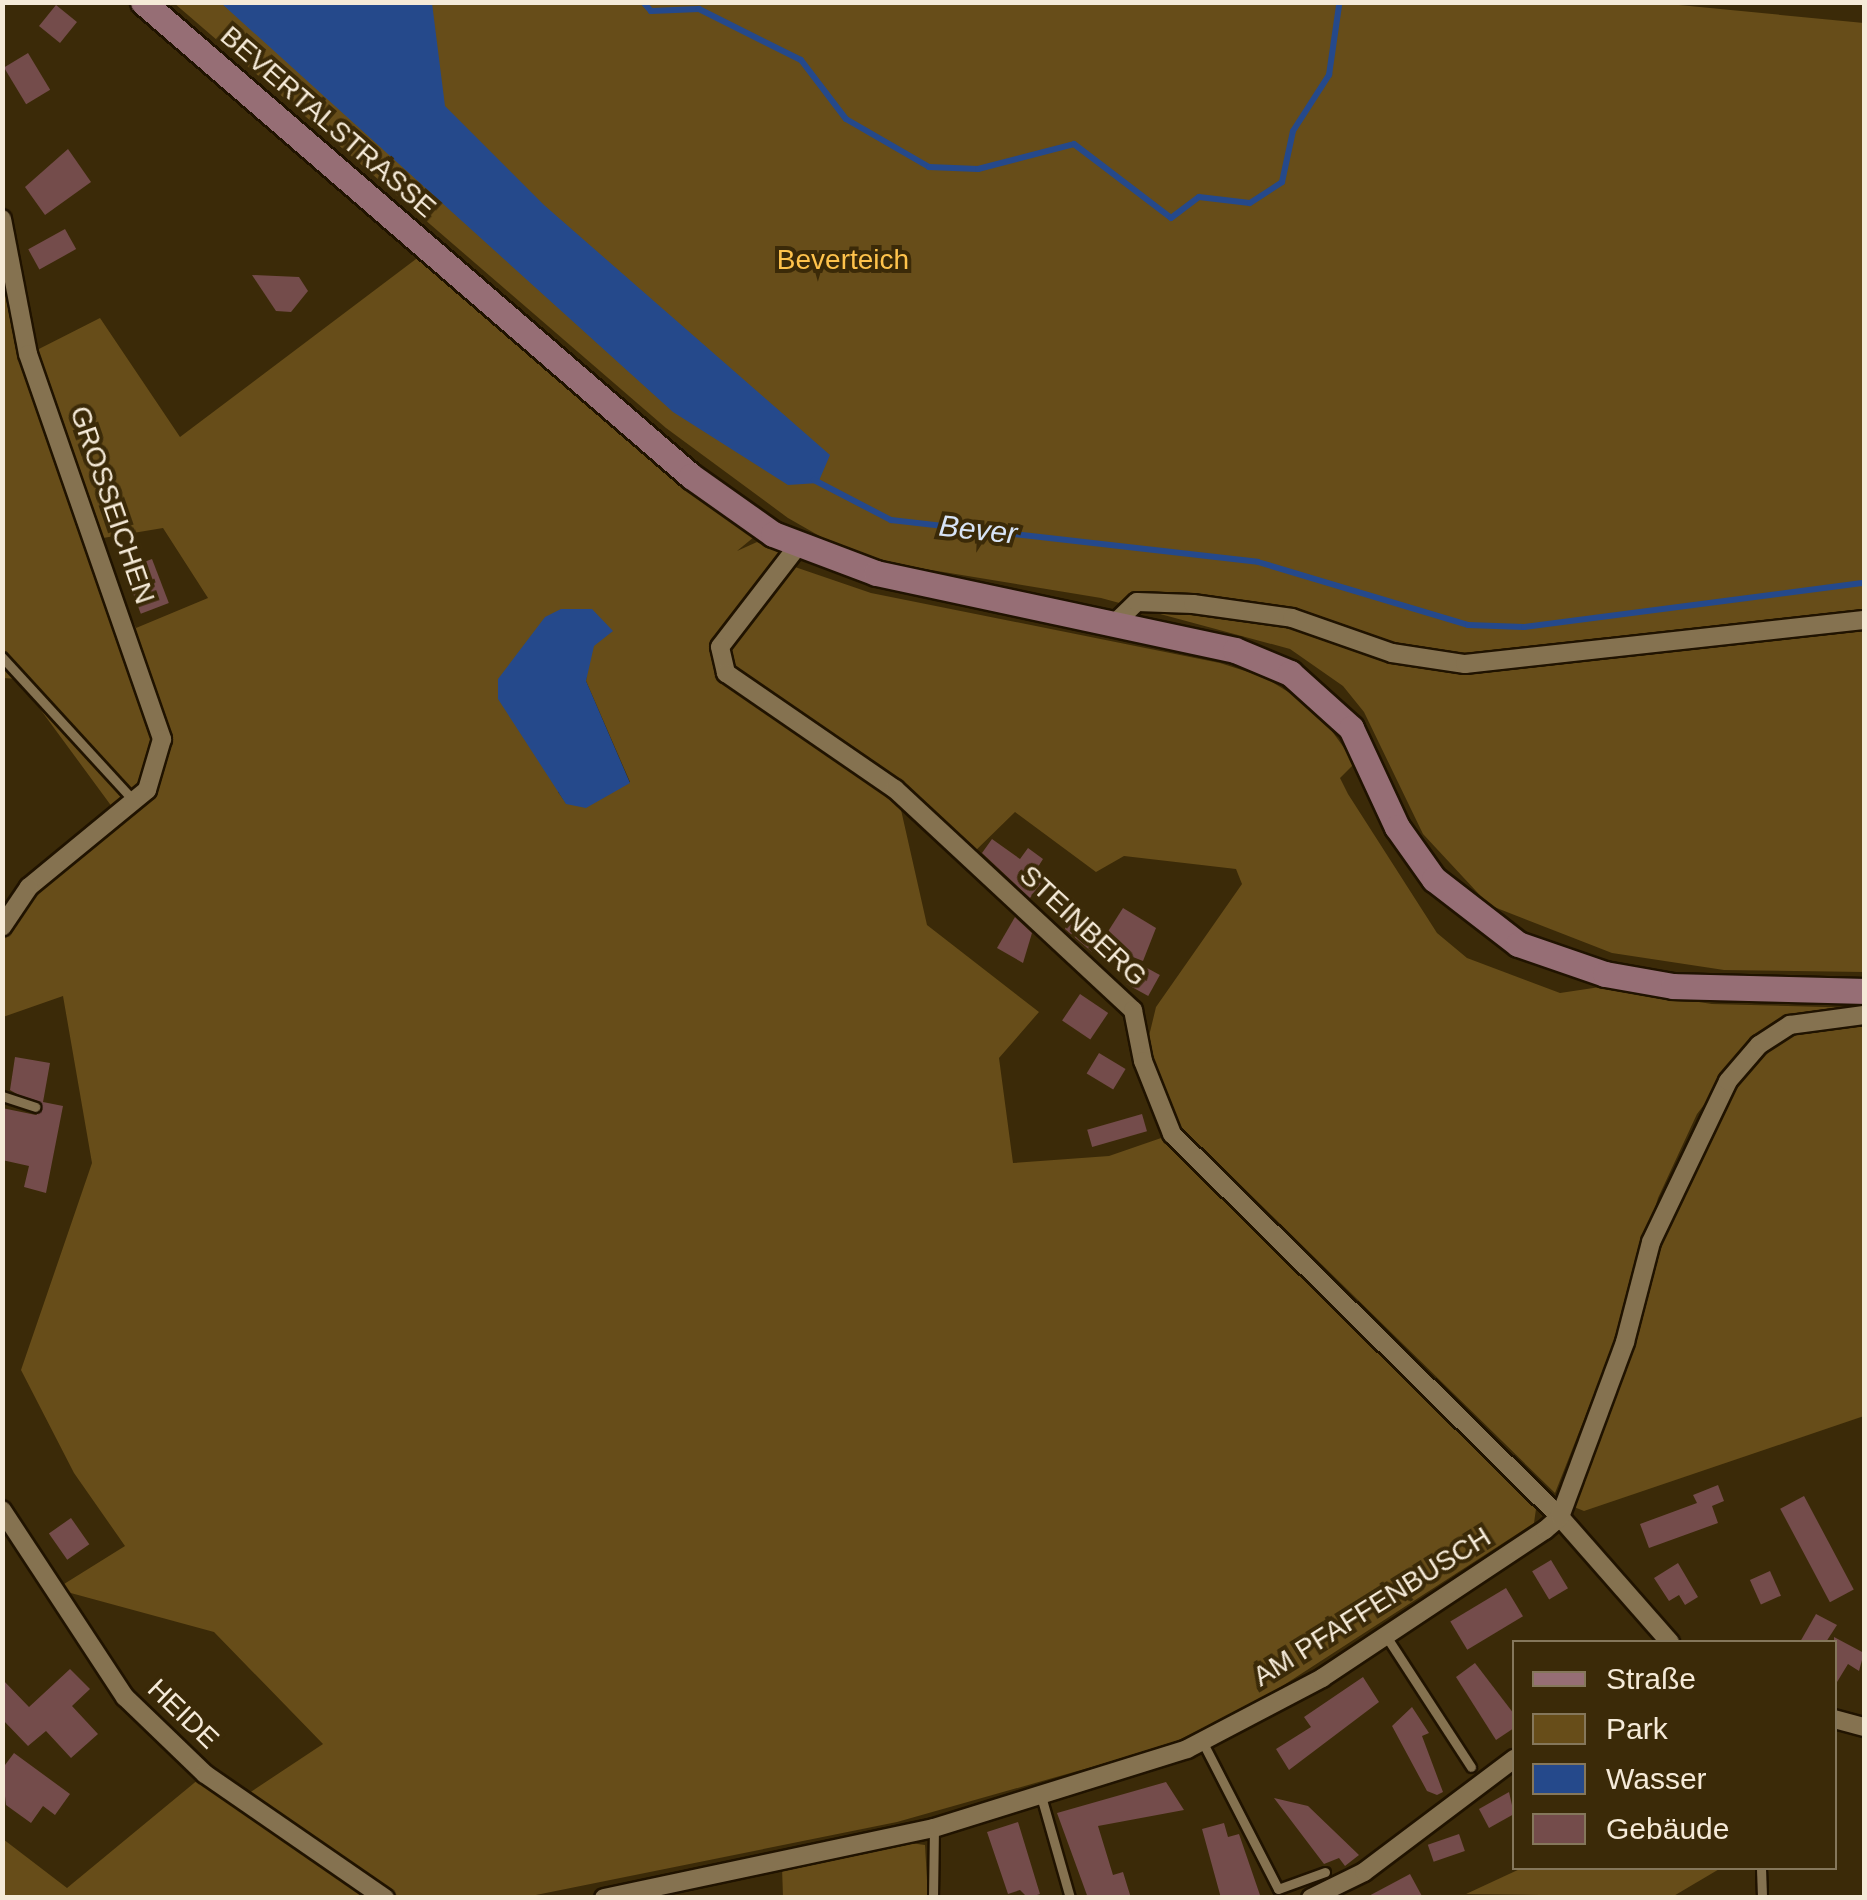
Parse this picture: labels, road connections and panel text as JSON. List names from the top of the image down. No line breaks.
{"streets":{"street":["BEVERTALSTRASSE","GROSSEICHEN","STEINBERG","AM PFAFFENBUSCH","HEIDE"]},"crossings":[["BEVERTALSTRASSE","STEINBERG"],["STEINBERG","AM PFAFFENBUSCH"]],"water":["Bever"],"parks":["Beverteich"],"legend":["Straße","Park","Wasser","Gebäude"]}
